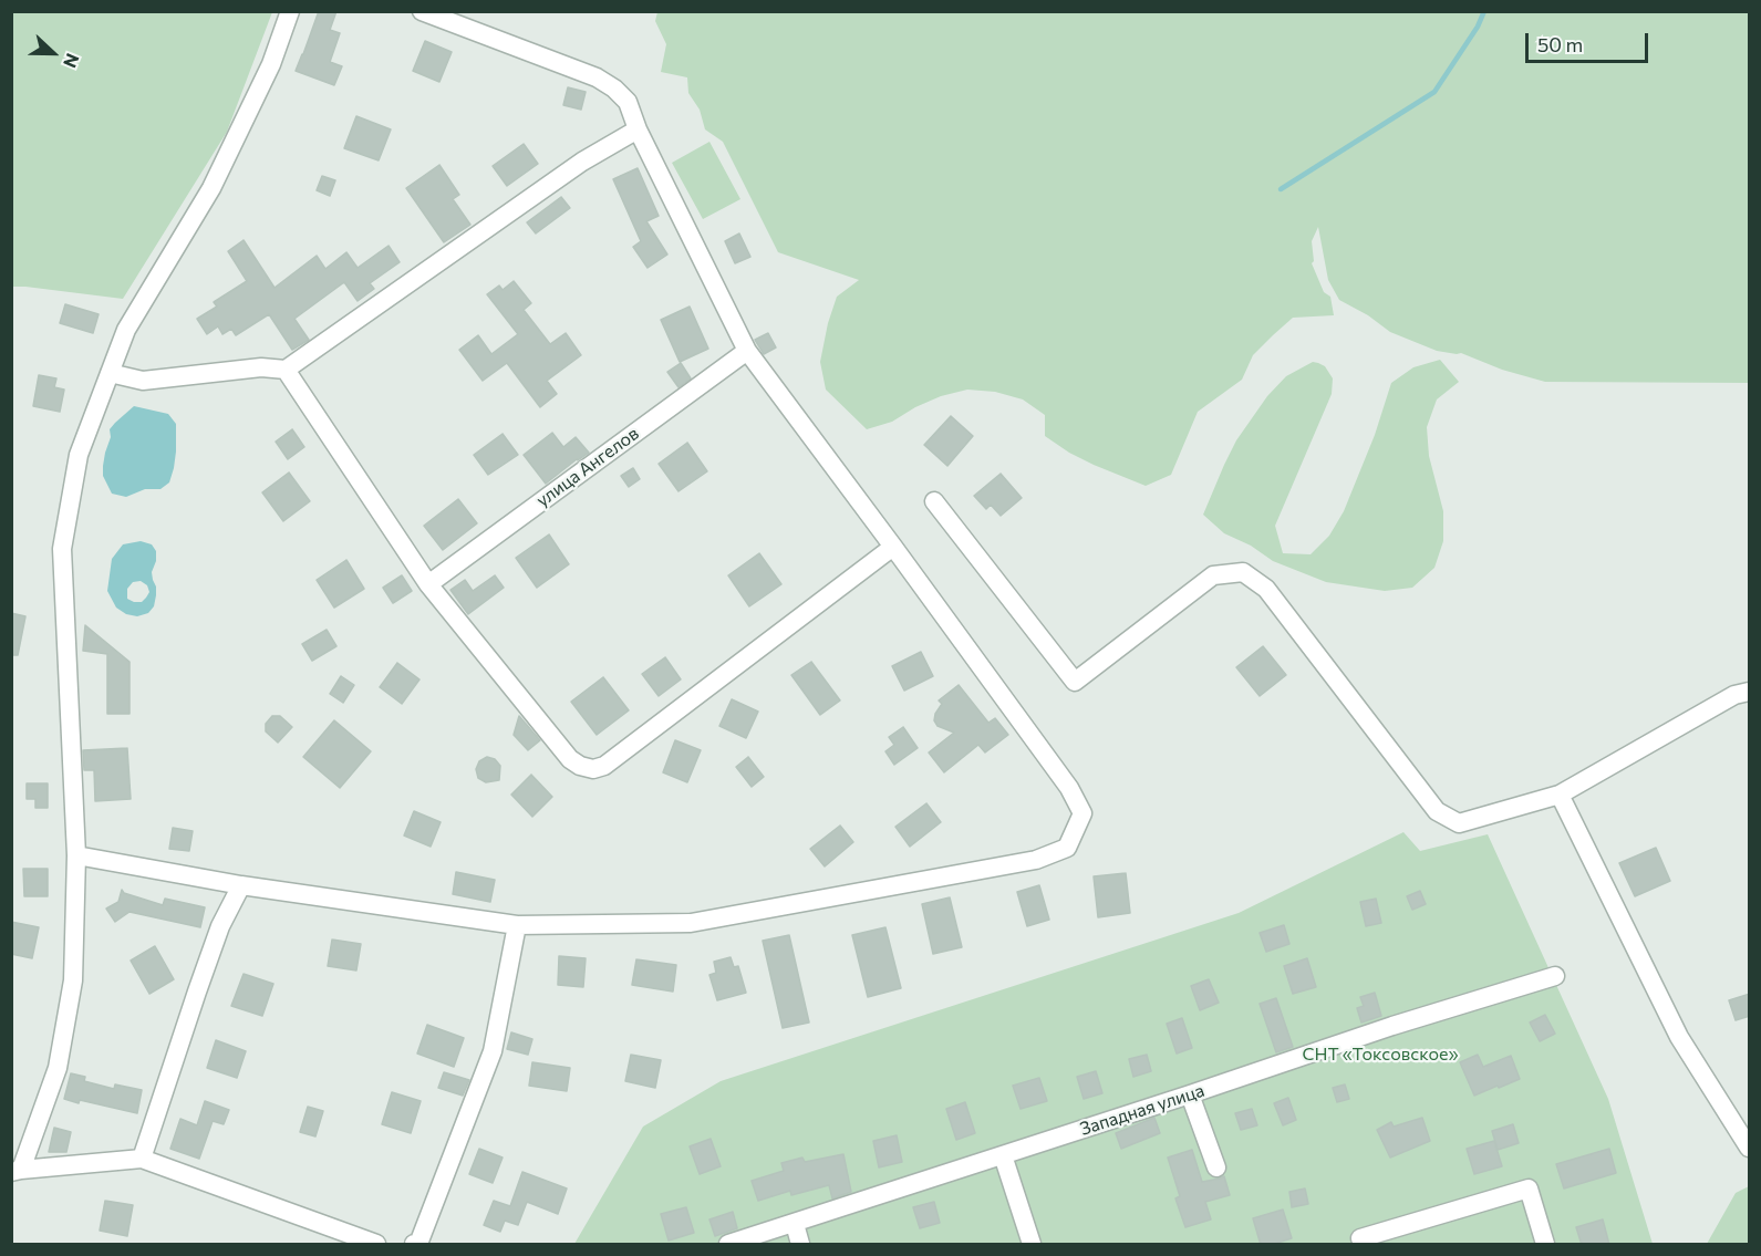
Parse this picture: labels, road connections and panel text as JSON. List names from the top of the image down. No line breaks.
{"streets":{"street":["улица Ангелов","Западная улица"]},"parks":["СНТ «Токсовское»"],"scale_bar":"50 m","north":"right"}
